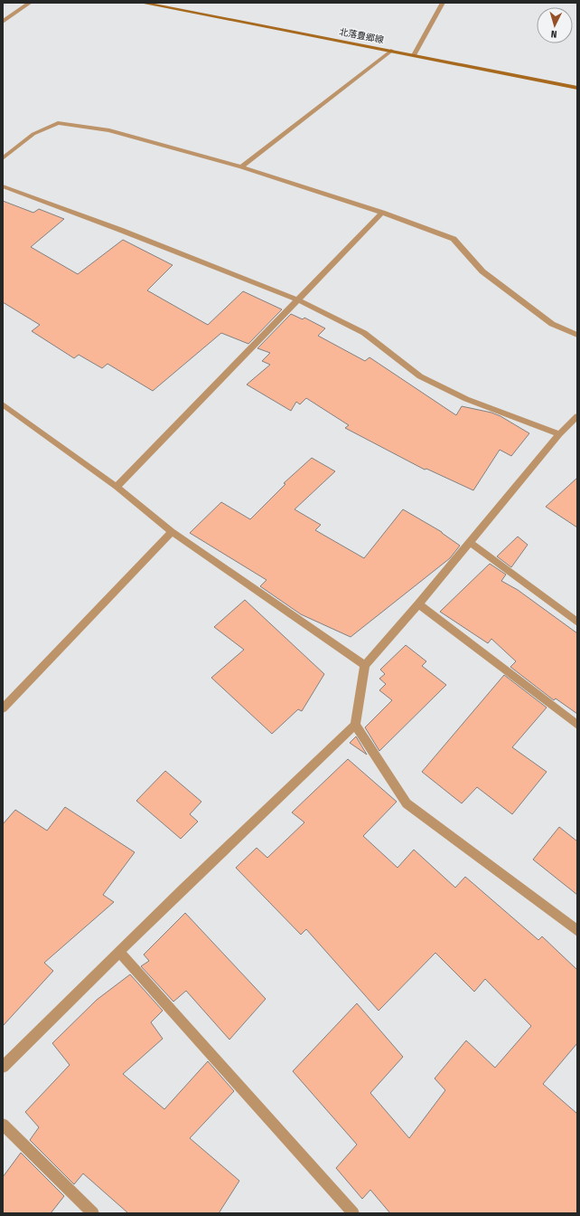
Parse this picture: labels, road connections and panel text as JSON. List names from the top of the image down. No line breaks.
{"streets":{"main road":["北落豊郷線"]},"north":"bottom"}
